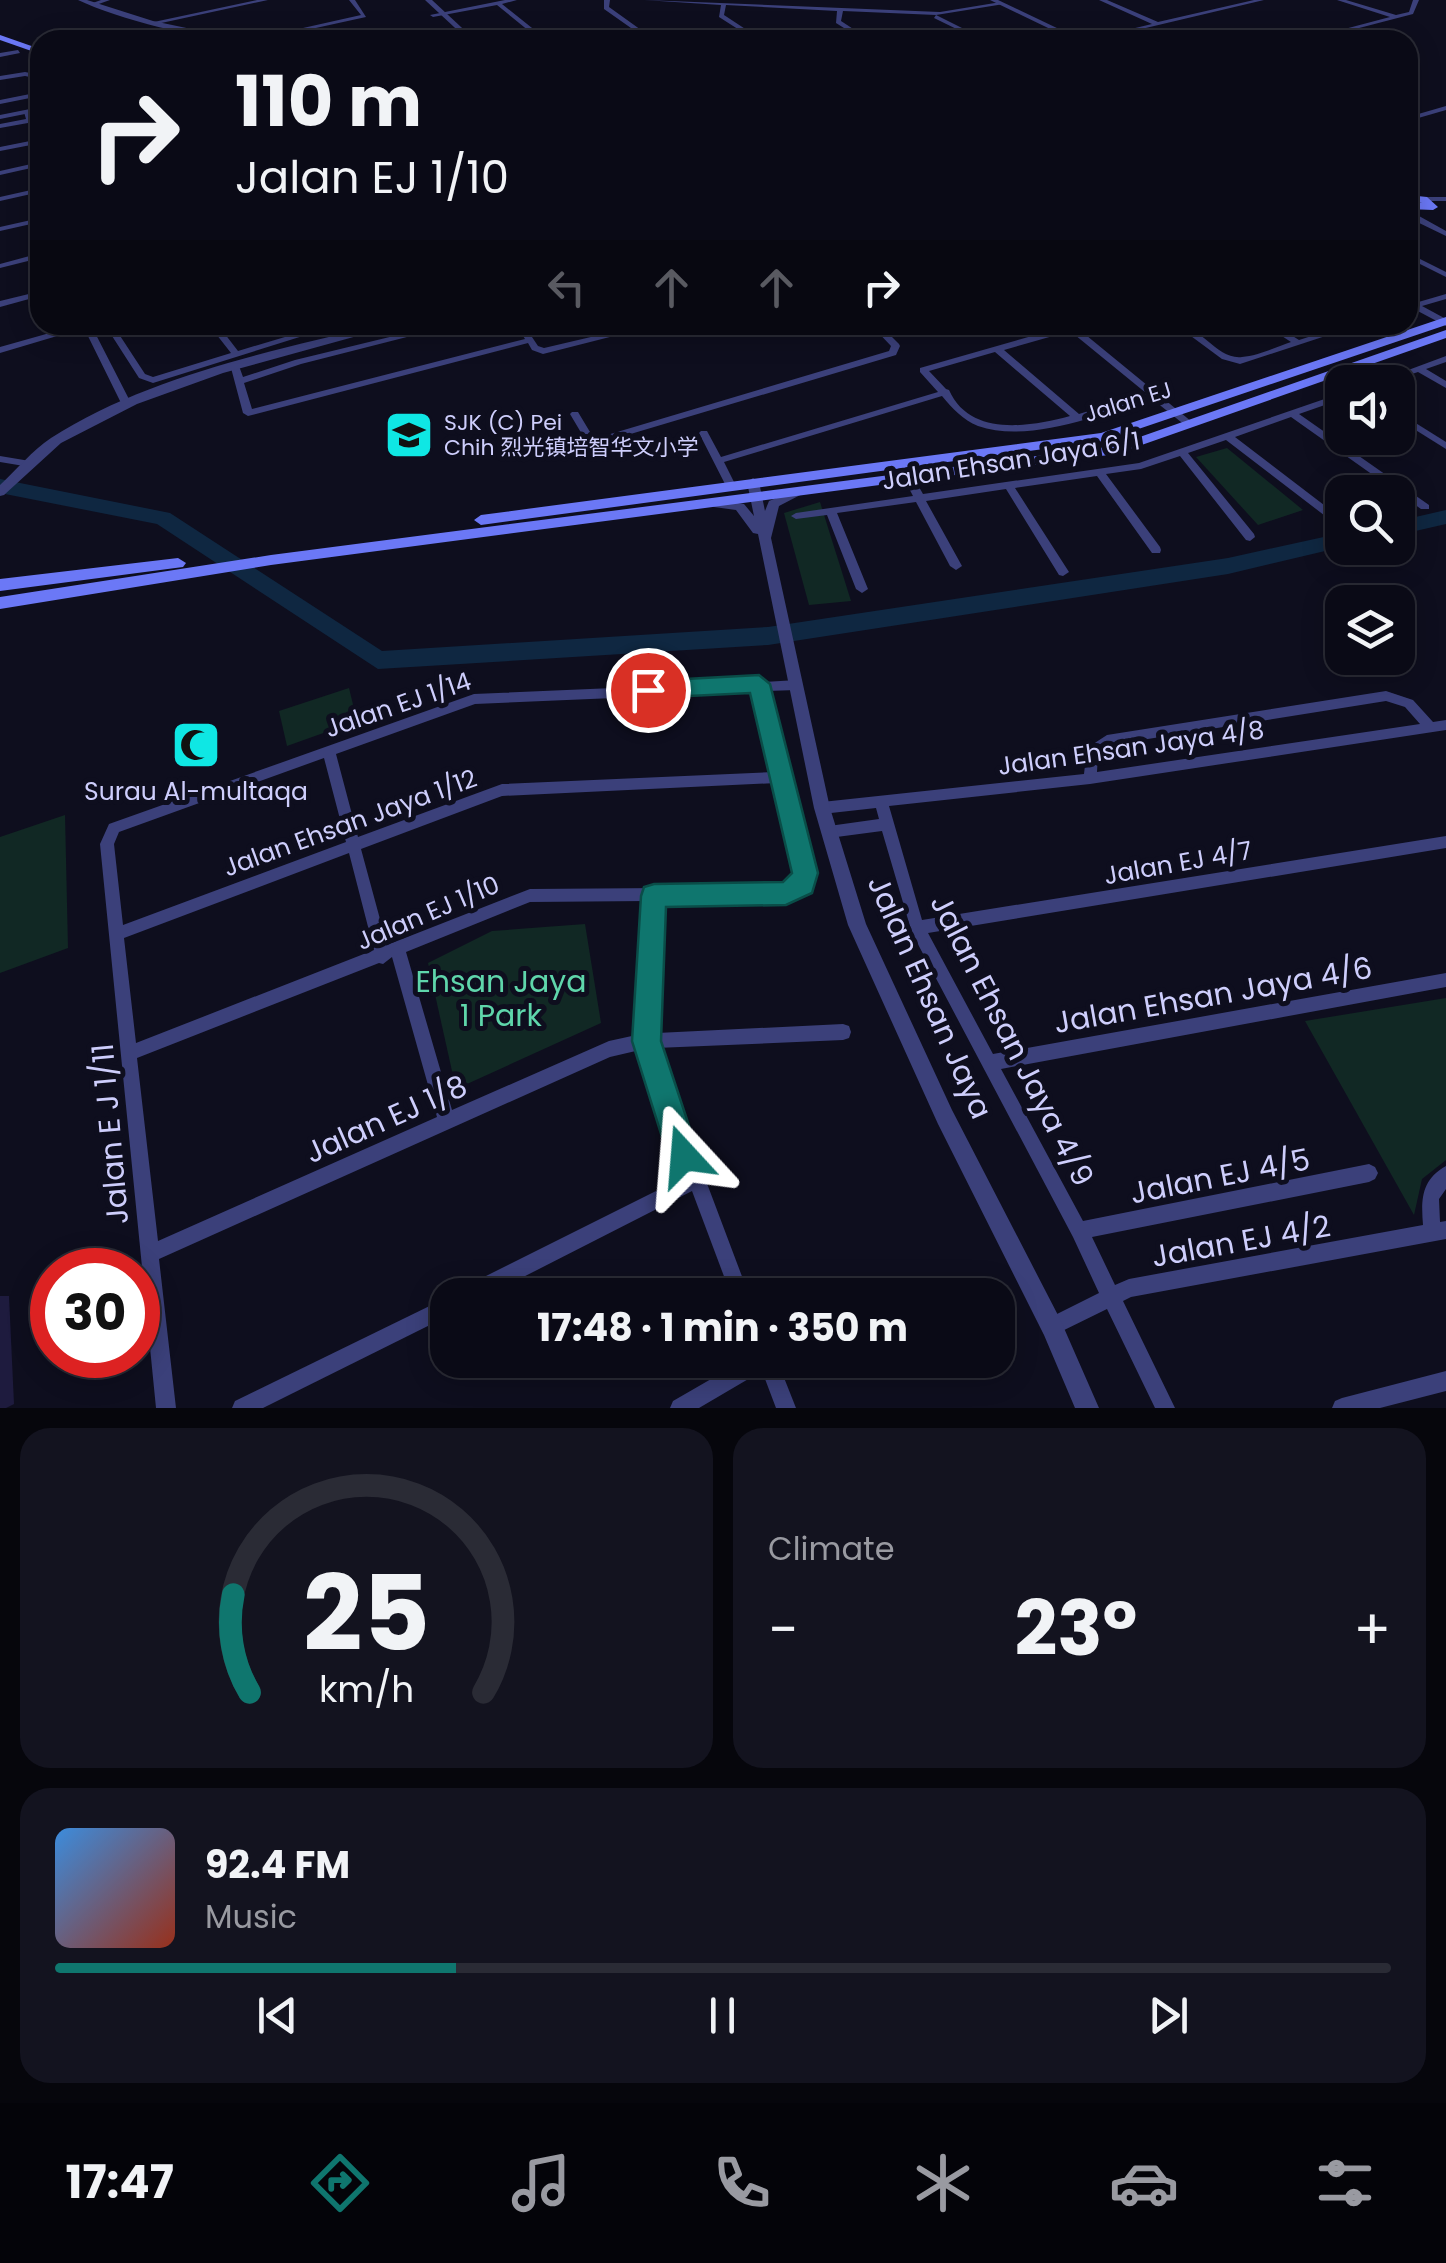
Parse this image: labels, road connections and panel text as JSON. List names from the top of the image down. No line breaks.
{"streets":{"main road":["Jalan EJ"],"street":["Jalan Ehsan Jaya 6/1","Jalan EJ 1/14","Jalan Ehsan Jaya 4/8","Jalan Ehsan Jaya 1/12","Jalan EJ 4/7","Jalan EJ 1/10","Jalan Ehsan Jaya 4/6","Jalan Ehsan Jaya","Jalan Ehsan Jaya 4/9","Jalan EJ 1/8","Jalan E J 1/11","Jalan EJ 4/5","Jalan EJ 4/2"]},"crossings":[["Jalan EJ","Jalan Ehsan Jaya"],["Jalan EJ 1/14","Jalan Ehsan Jaya"],["Jalan EJ 1/14","Jalan E J 1/11"],["Jalan Ehsan Jaya 4/8","Jalan Ehsan Jaya"],["Jalan Ehsan Jaya 4/8","Jalan Ehsan Jaya 4/9"],["Jalan Ehsan Jaya 1/12","Jalan EJ 1/10"],["Jalan Ehsan Jaya 1/12","Jalan E J 1/11"],["Jalan EJ 4/7","Jalan Ehsan Jaya 4/9"],["Jalan EJ 1/10","Jalan E J 1/11"],["Jalan Ehsan Jaya 4/6","Jalan Ehsan Jaya 4/9"],["Jalan Ehsan Jaya","Jalan EJ 4/2"],["Jalan Ehsan Jaya 4/9","Jalan EJ 4/5"],["Jalan Ehsan Jaya 4/9","Jalan EJ 4/2"]],"parks":["Ehsan Jaya 1 Park"],"places":{"school or university":["SJK (C) Pei Chih 烈光镇培智华文小学"],"mosque":["Surau Al-multaqa"]},"page":{"turn":["110 m","Jalan EJ 1/10"],"limit":"30","trip":"17:48 · 1 min · 350 m","tile":"Climate","heat":["−","23°","+"],"song":["92.4 FM","Music"],"tabs":"17:47","gauge":["25","km/h"]}}
